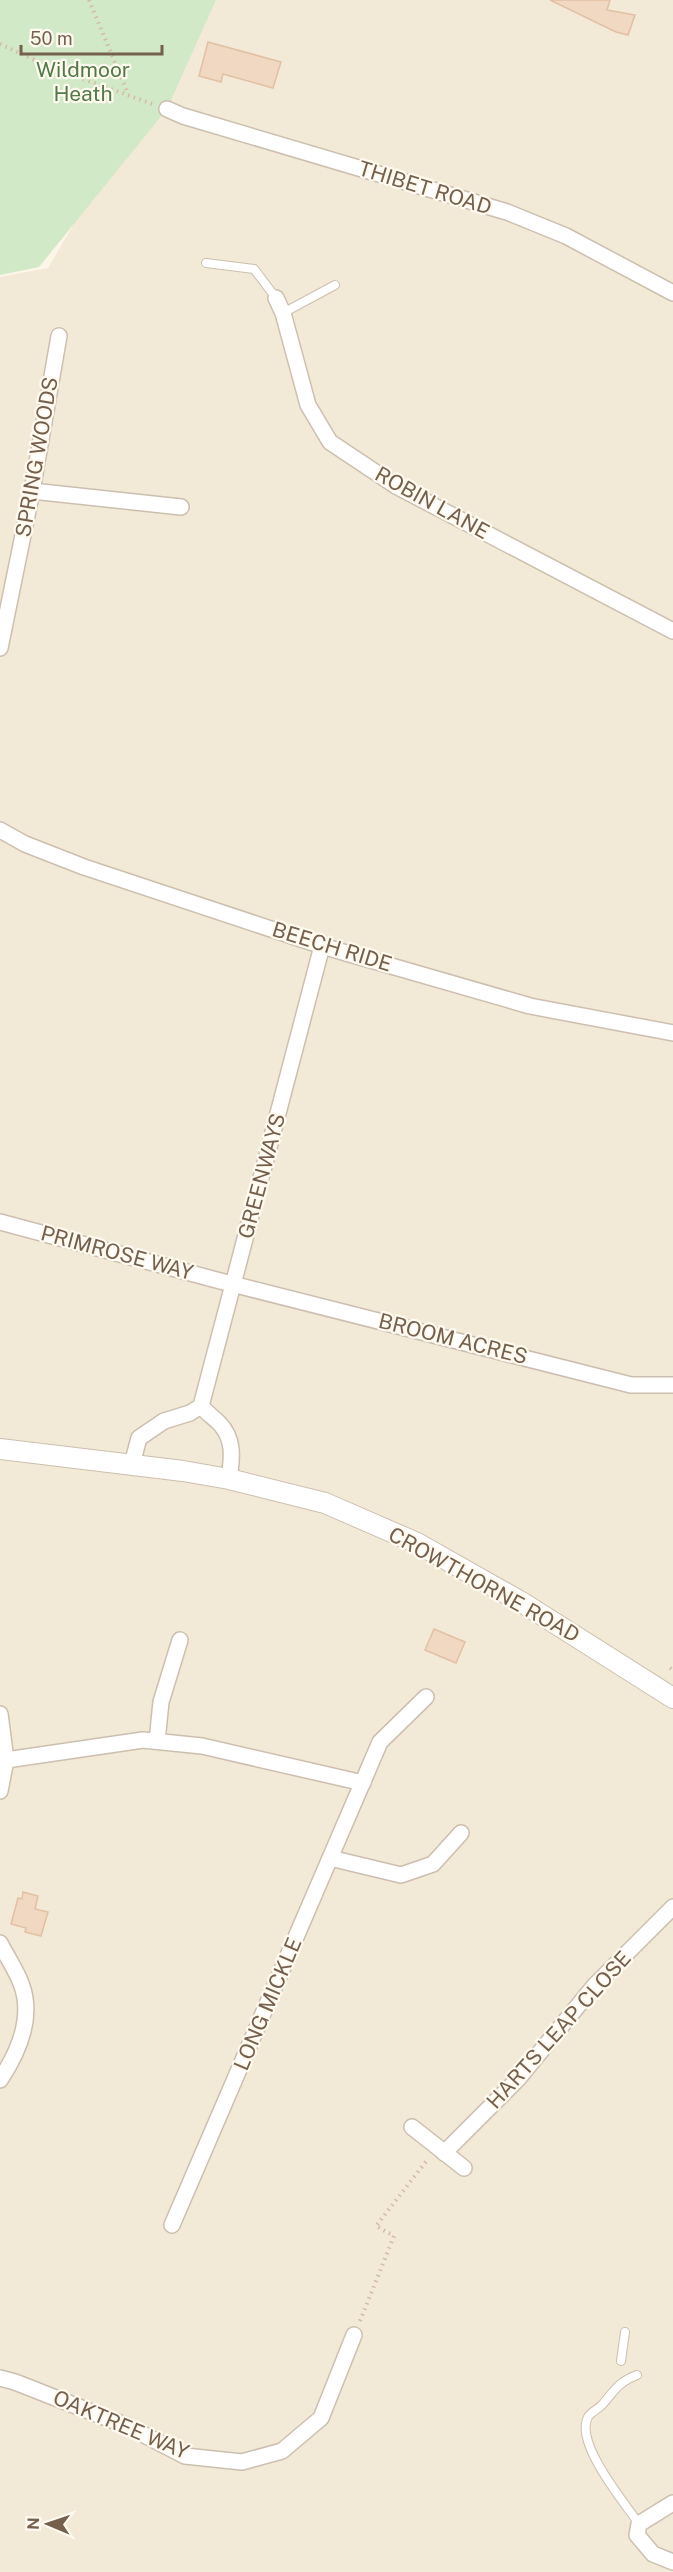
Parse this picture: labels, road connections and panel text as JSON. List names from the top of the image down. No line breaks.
{"streets":{"street":["THIBET ROAD","SPRING WOODS","ROBIN LANE","BEECH RIDE","GREENWAYS","PRIMROSE WAY","BROOM ACRES","CROWTHORNE ROAD","LONG MICKLE","HARTS LEAP CLOSE","OAKTREE WAY"]},"crossings":[["BEECH RIDE","GREENWAYS"],["GREENWAYS","PRIMROSE WAY"],["GREENWAYS","BROOM ACRES"],["PRIMROSE WAY","BROOM ACRES"]],"parks":["Wildmoor Heath"],"scale_bar":"50 m","north":"left"}
